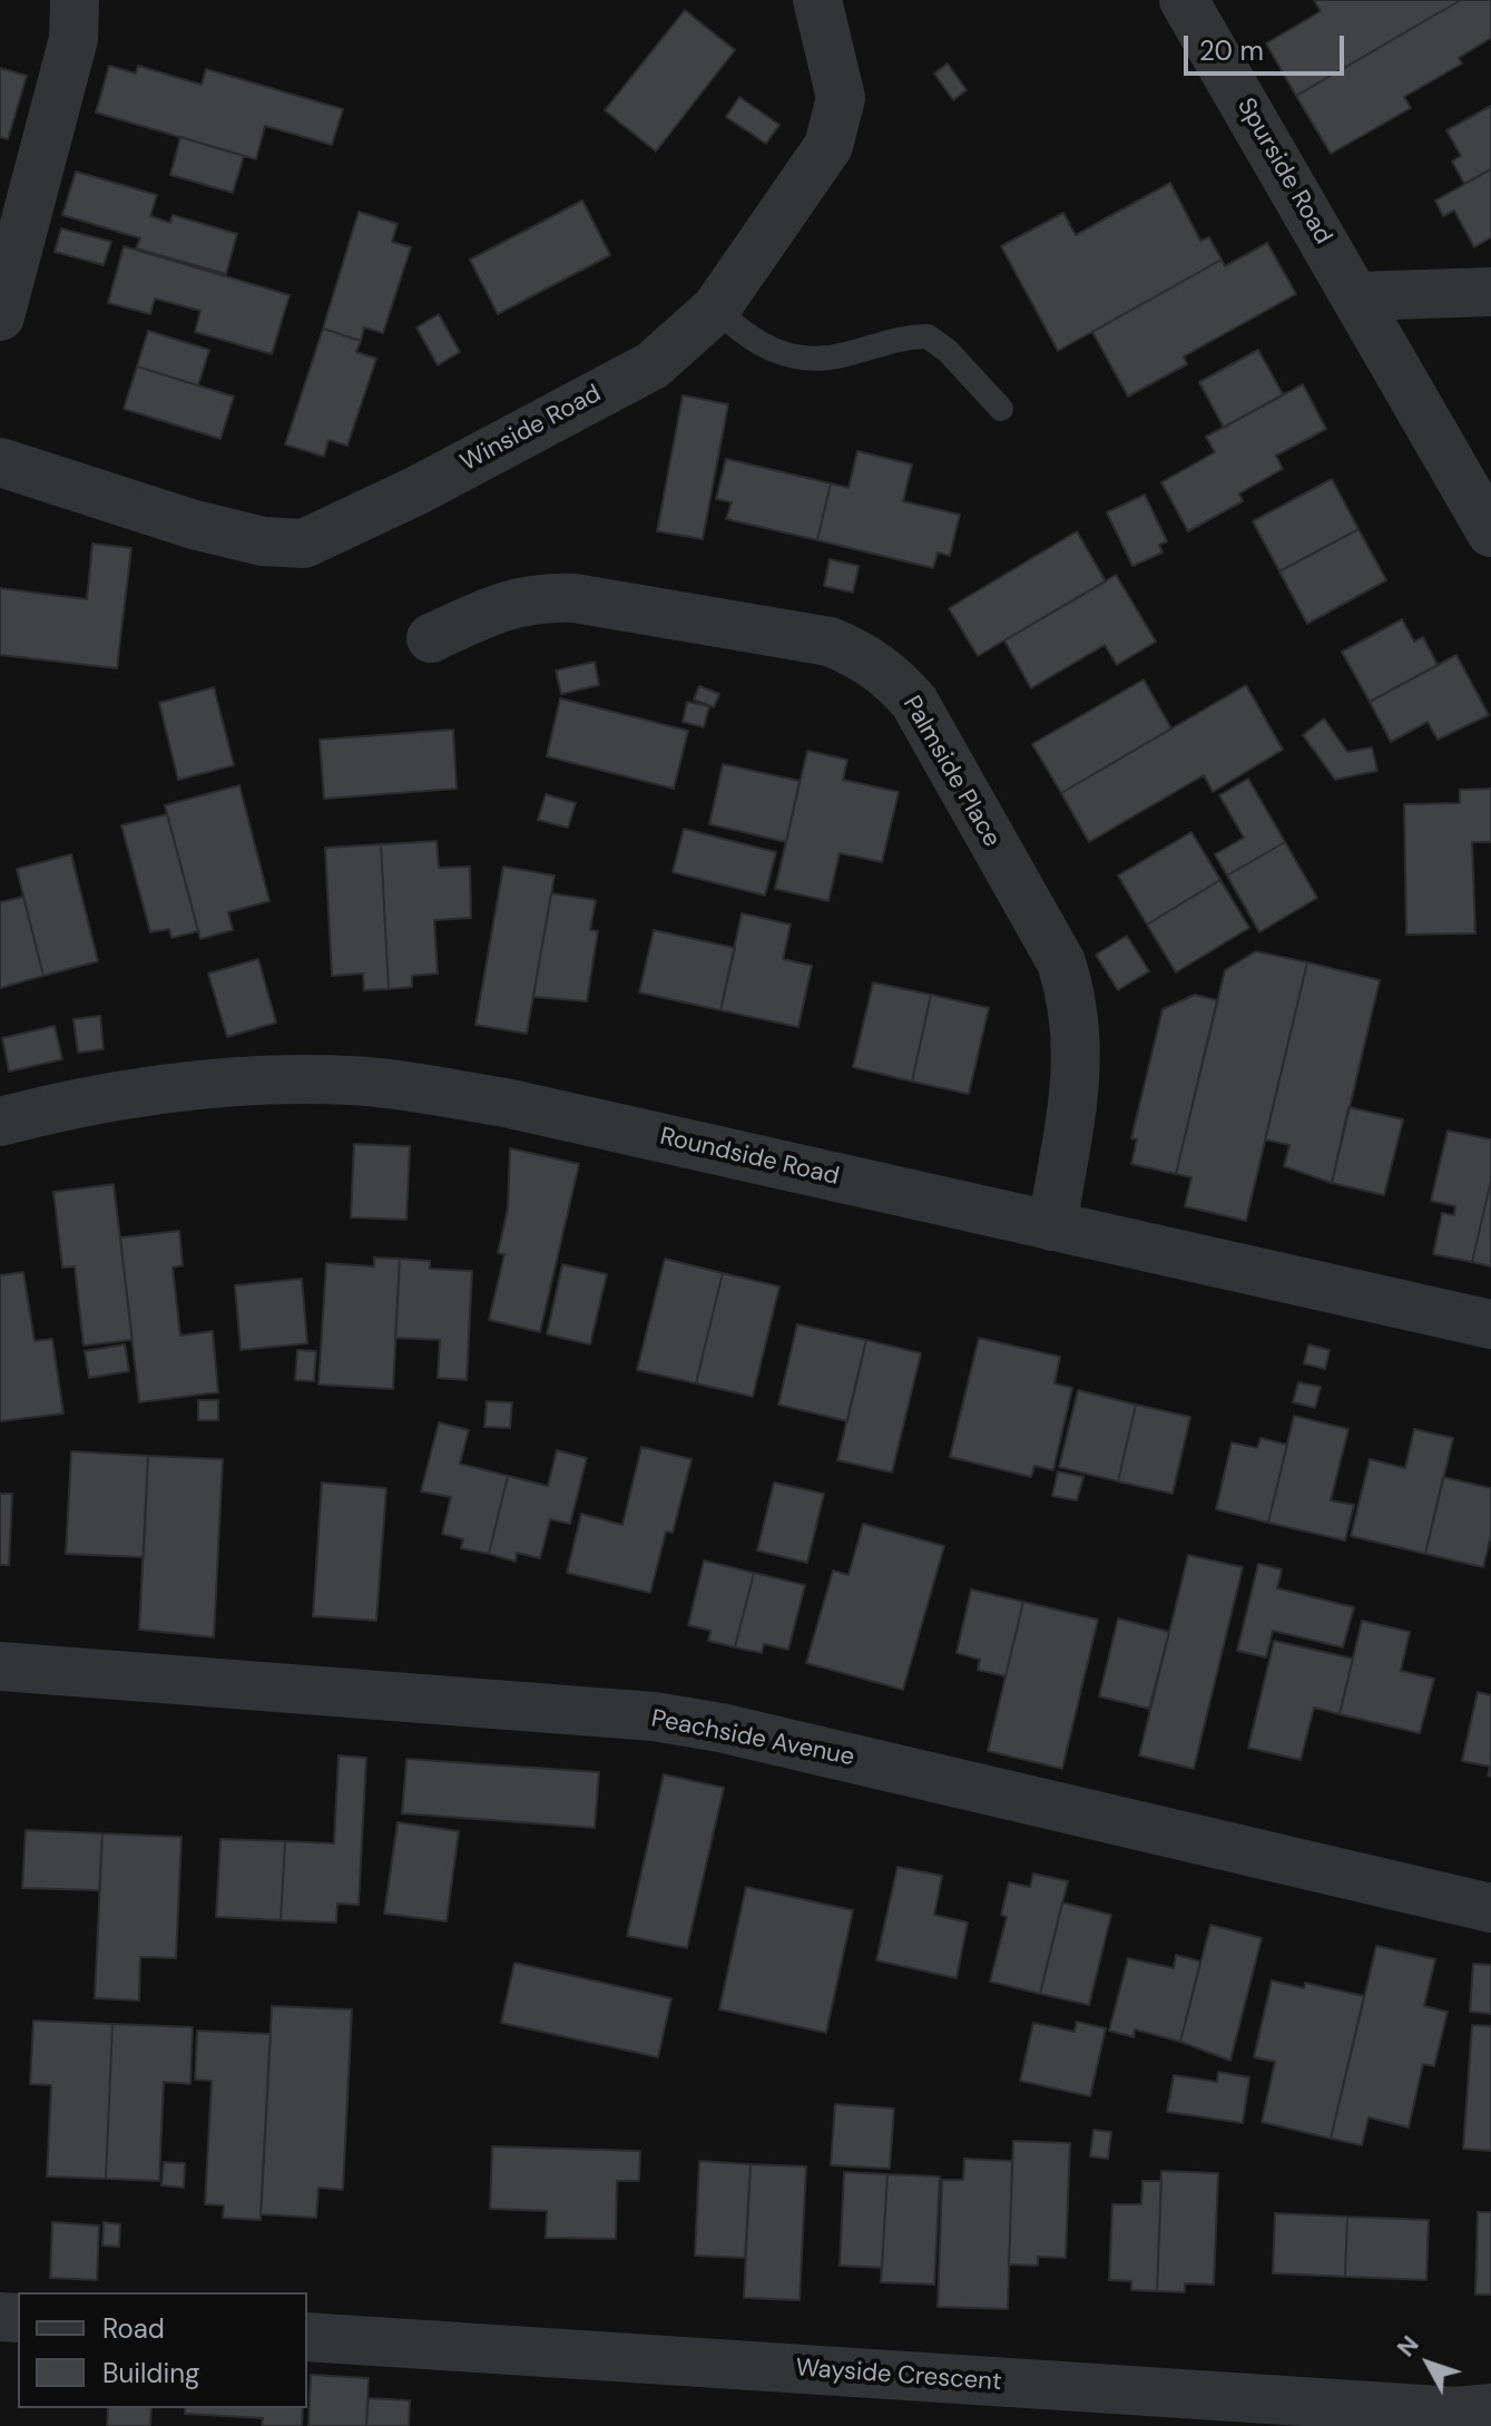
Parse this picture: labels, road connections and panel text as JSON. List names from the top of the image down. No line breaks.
{"streets":{"street":["Spurside Road","Winside Road","Palmside Place","Roundside Road","Peachside Avenue","Wayside Crescent"]},"crossings":[["Palmside Place","Roundside Road"]],"legend":["Road","Building"],"scale_bar":"20 m","north":"top left"}
